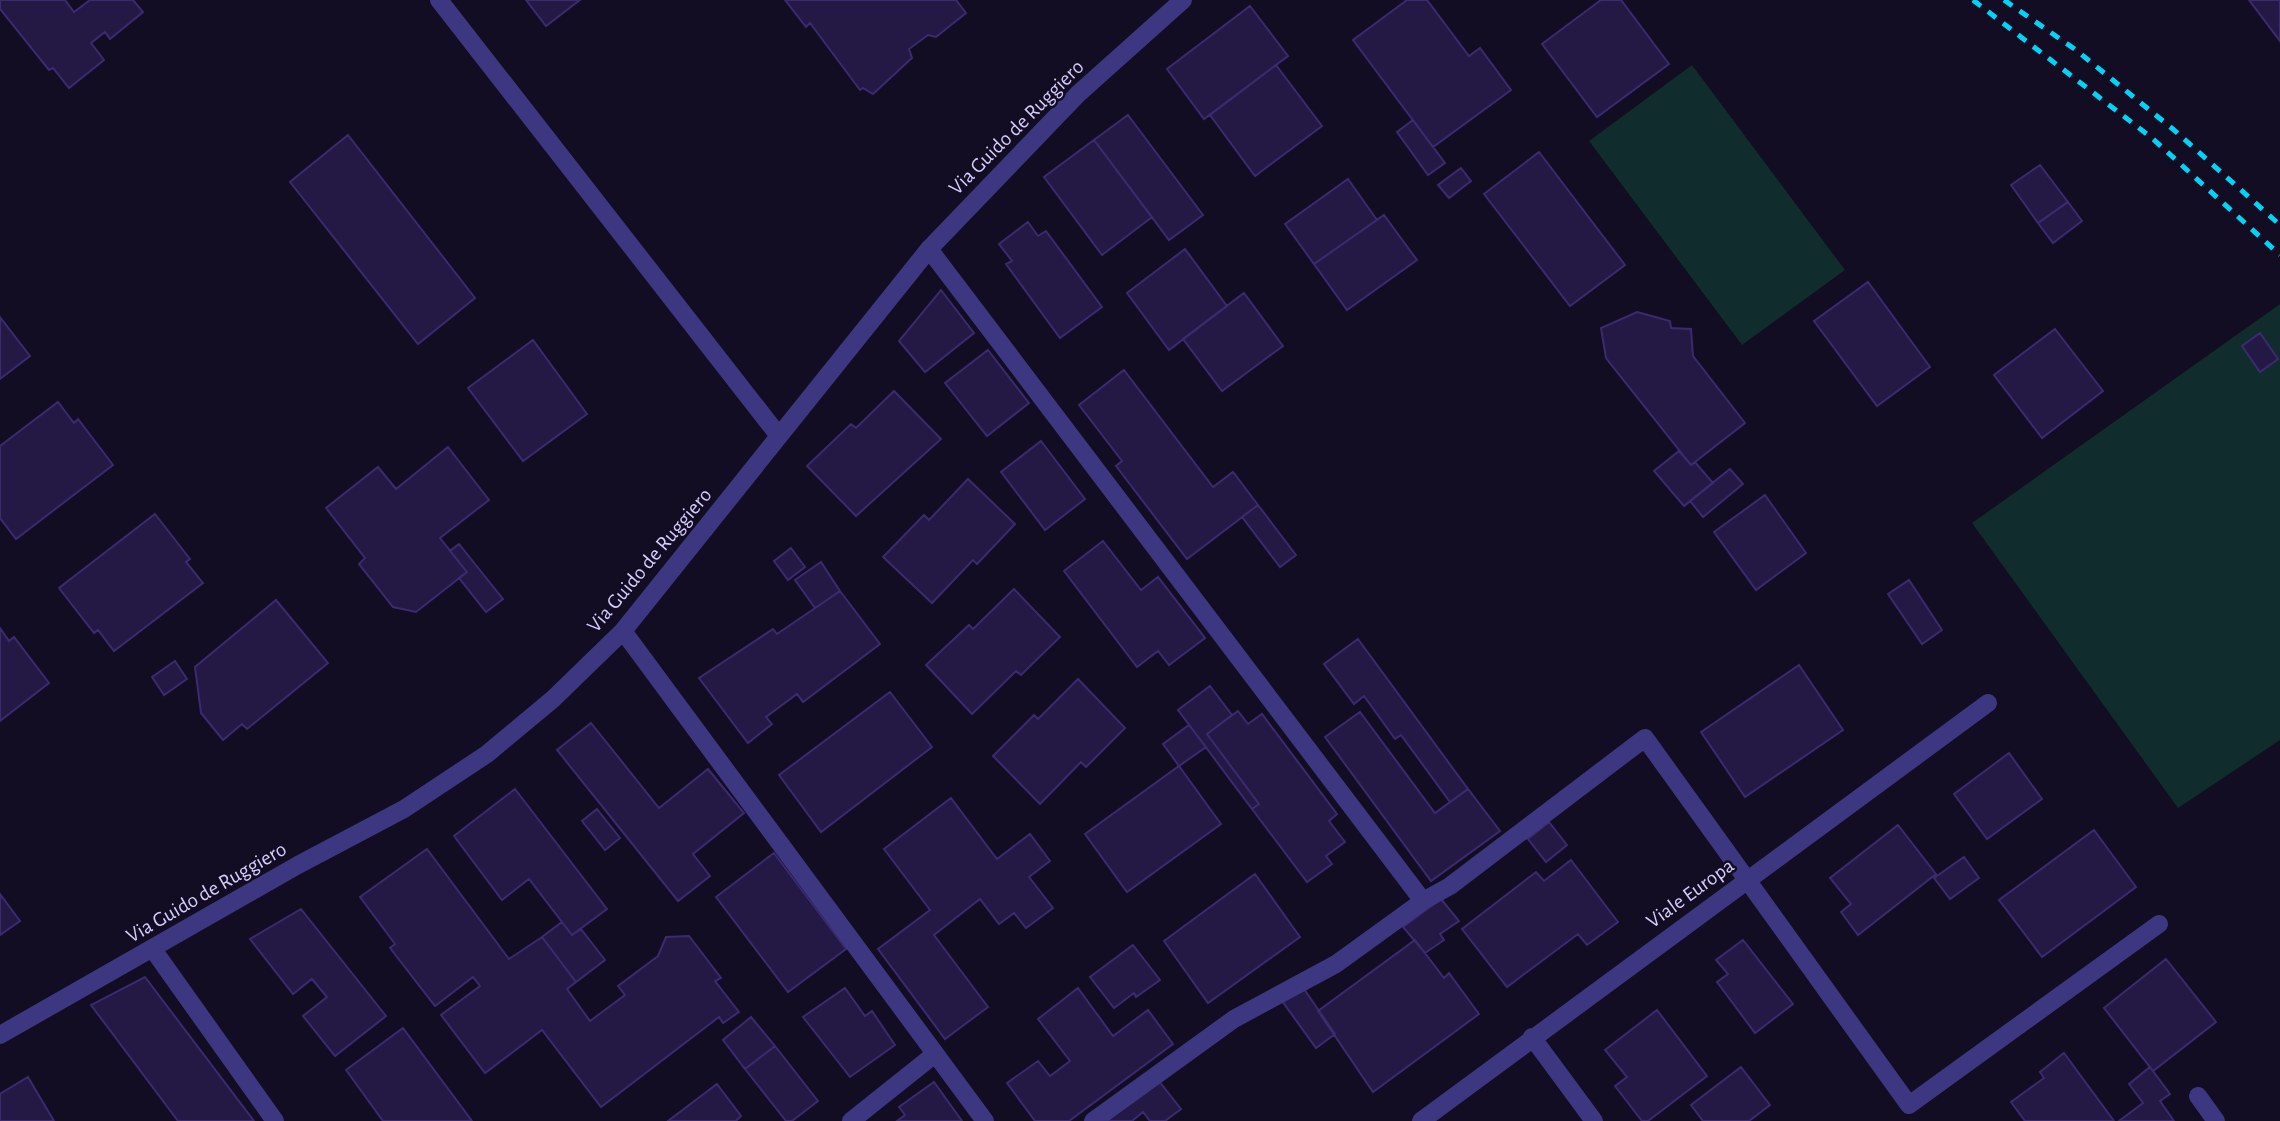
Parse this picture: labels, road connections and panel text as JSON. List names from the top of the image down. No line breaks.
{"streets":{"street":["Via Guido de Ruggiero","Viale Europa"]}}
